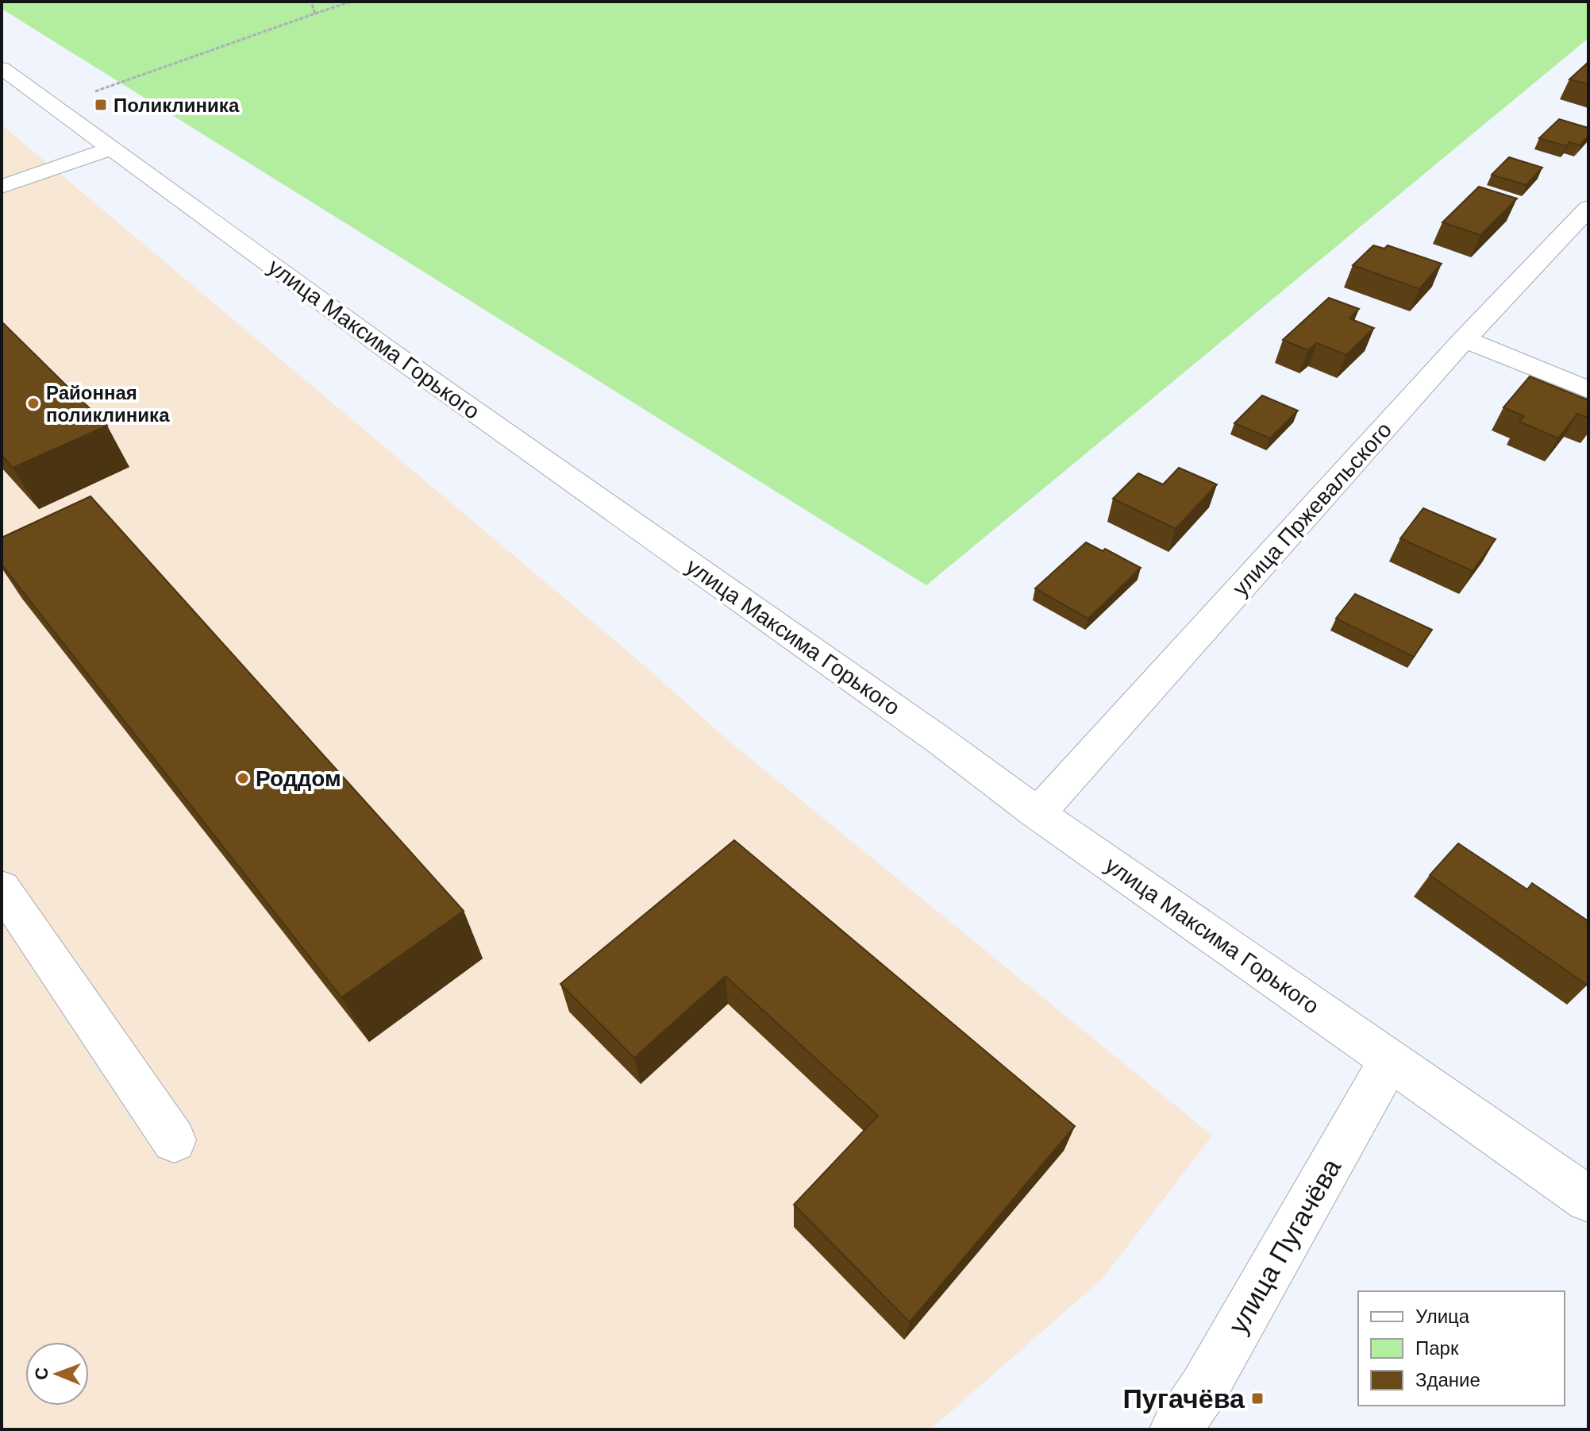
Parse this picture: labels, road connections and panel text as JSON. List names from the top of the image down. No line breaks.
{"streets":{"street":["улица Максима Горького","улица Пржевальского","улица Пугачёва"]},"crossings":[["улица Максима Горького","улица Пржевальского"],["улица Максима Горького","улица Пугачёва"]],"places":{"transit":["Поликлиника","Пугачёва"],"other":["Районная поликлиника","Роддом"]},"legend":["Улица","Парк","Здание"],"north":"left"}
